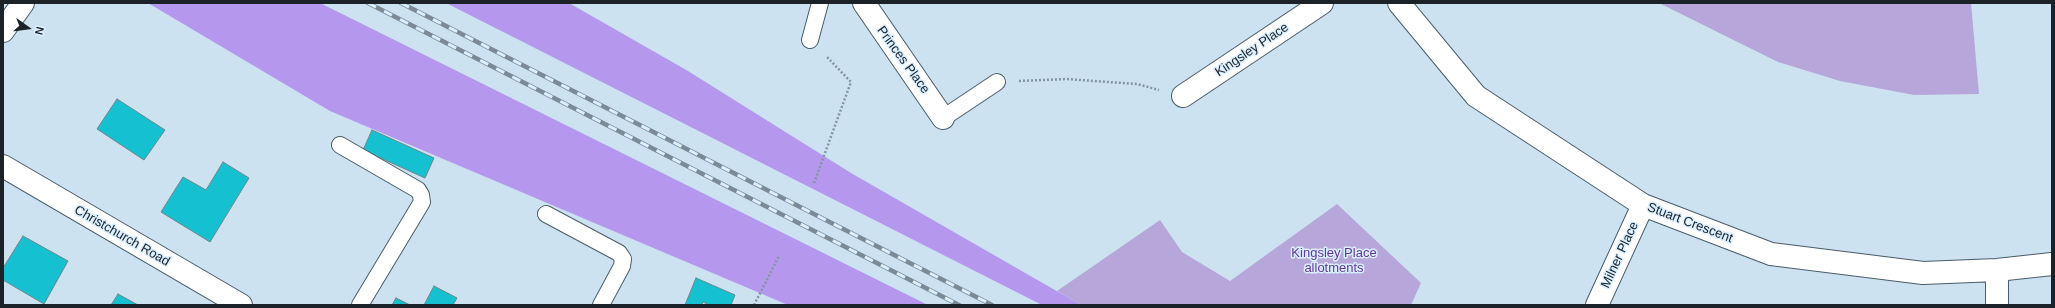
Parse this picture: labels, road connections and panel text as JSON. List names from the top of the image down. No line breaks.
{"streets":{"street":["Kingsley Place","Princes Place","Stuart Crescent","Christchurch Road","Milner Place"]},"crossings":[["Stuart Crescent","Milner Place"]],"parks":["Kingsley Place allotments"],"north":"right"}
